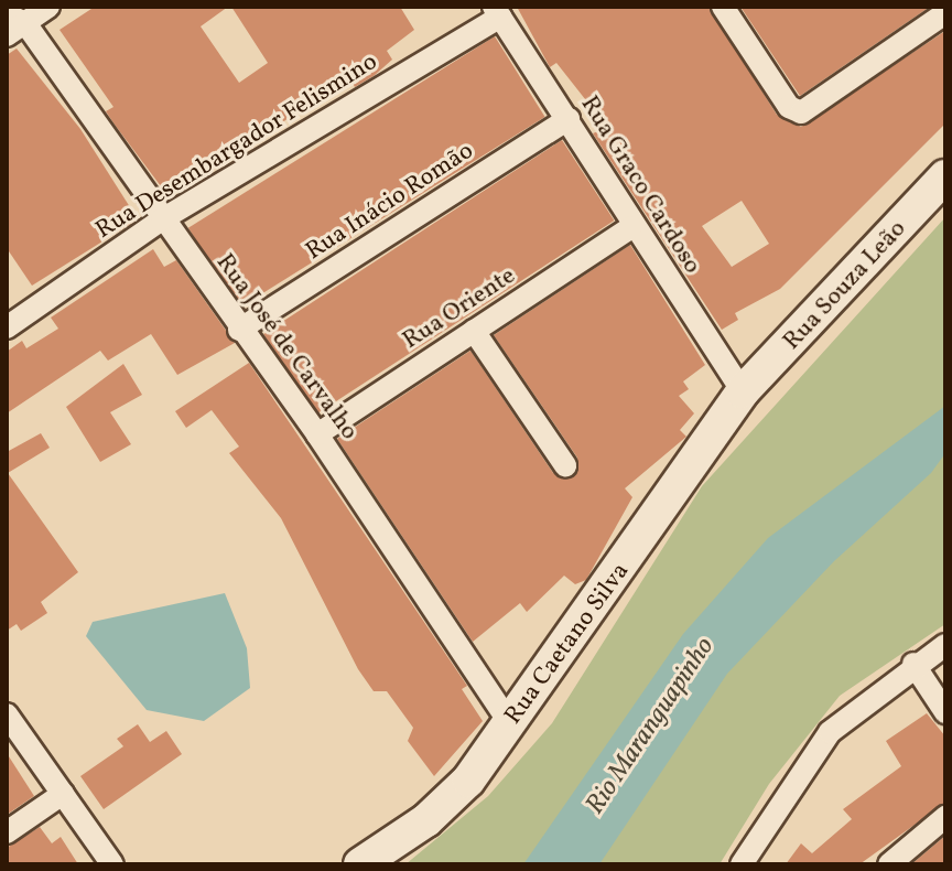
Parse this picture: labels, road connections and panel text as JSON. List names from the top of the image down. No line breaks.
{"streets":{"main road":["Rua Souza Leão","Rua Caetano Silva"],"street":["Rua Desembargador Felismino","Rua Graco Cardoso","Rua Inácio Romão","Rua Oriente","Rua José de Carvalho"]},"crossings":[["Rua Desembargador Felismino","Rua Graco Cardoso"],["Rua Desembargador Felismino","Rua José de Carvalho"],["Rua Graco Cardoso","Rua Inácio Romão"],["Rua Graco Cardoso","Rua Souza Leão"],["Rua Graco Cardoso","Rua Oriente"],["Rua Graco Cardoso","Rua Caetano Silva"],["Rua Inácio Romão","Rua José de Carvalho"],["Rua Souza Leão","Rua Caetano Silva"],["Rua Oriente","Rua José de Carvalho"],["Rua José de Carvalho","Rua Caetano Silva"]],"water":["Rio Maranguapinho"]}
